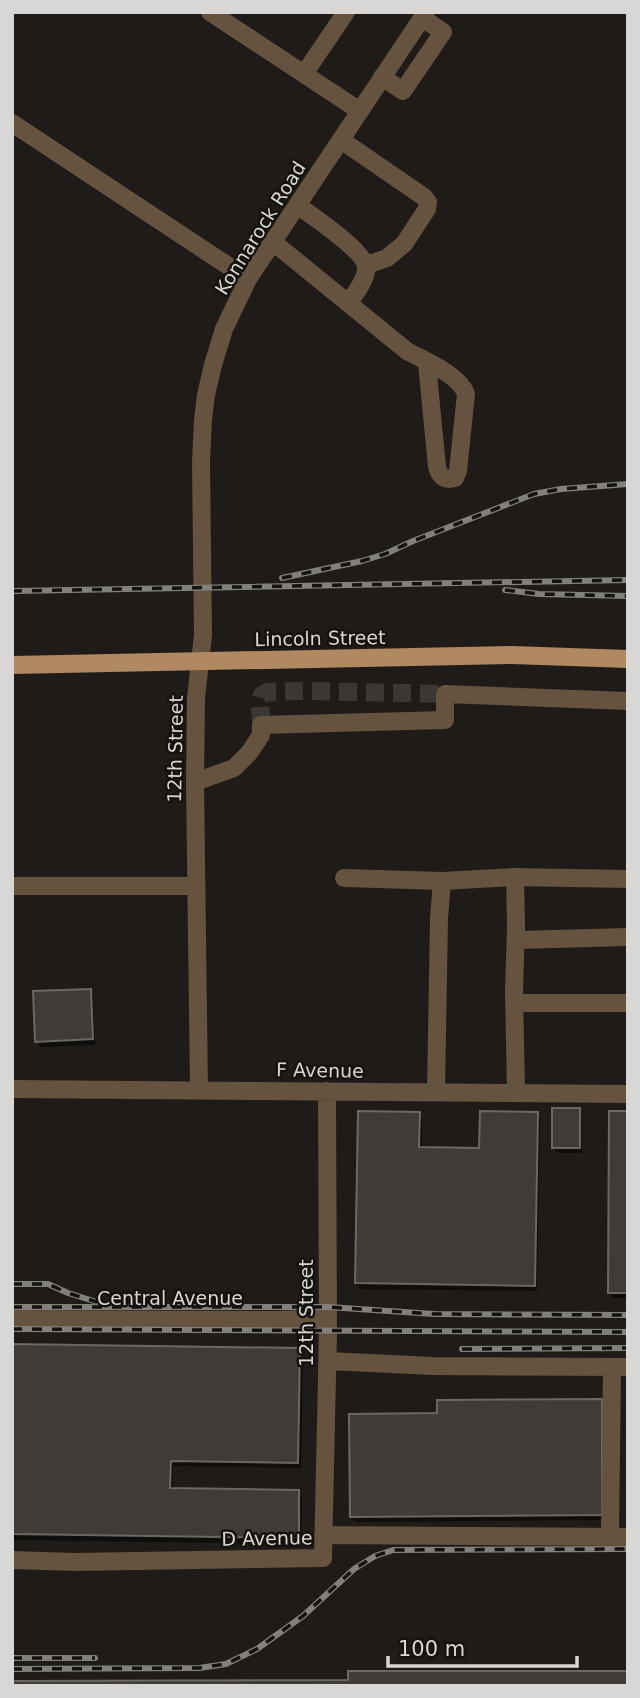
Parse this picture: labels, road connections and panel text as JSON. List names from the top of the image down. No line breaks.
{"streets":{"main road":["Lincoln Street"],"street":["Konnarock Road","12th Street","F Avenue","Central Avenue","D Avenue"]},"crossings":[["Konnarock Road","Lincoln Street"],["Konnarock Road","12th Street"],["Lincoln Street","12th Street"],["12th Street","F Avenue"],["12th Street","Central Avenue"],["12th Street","D Avenue"]],"scale_bar":"100 m"}
